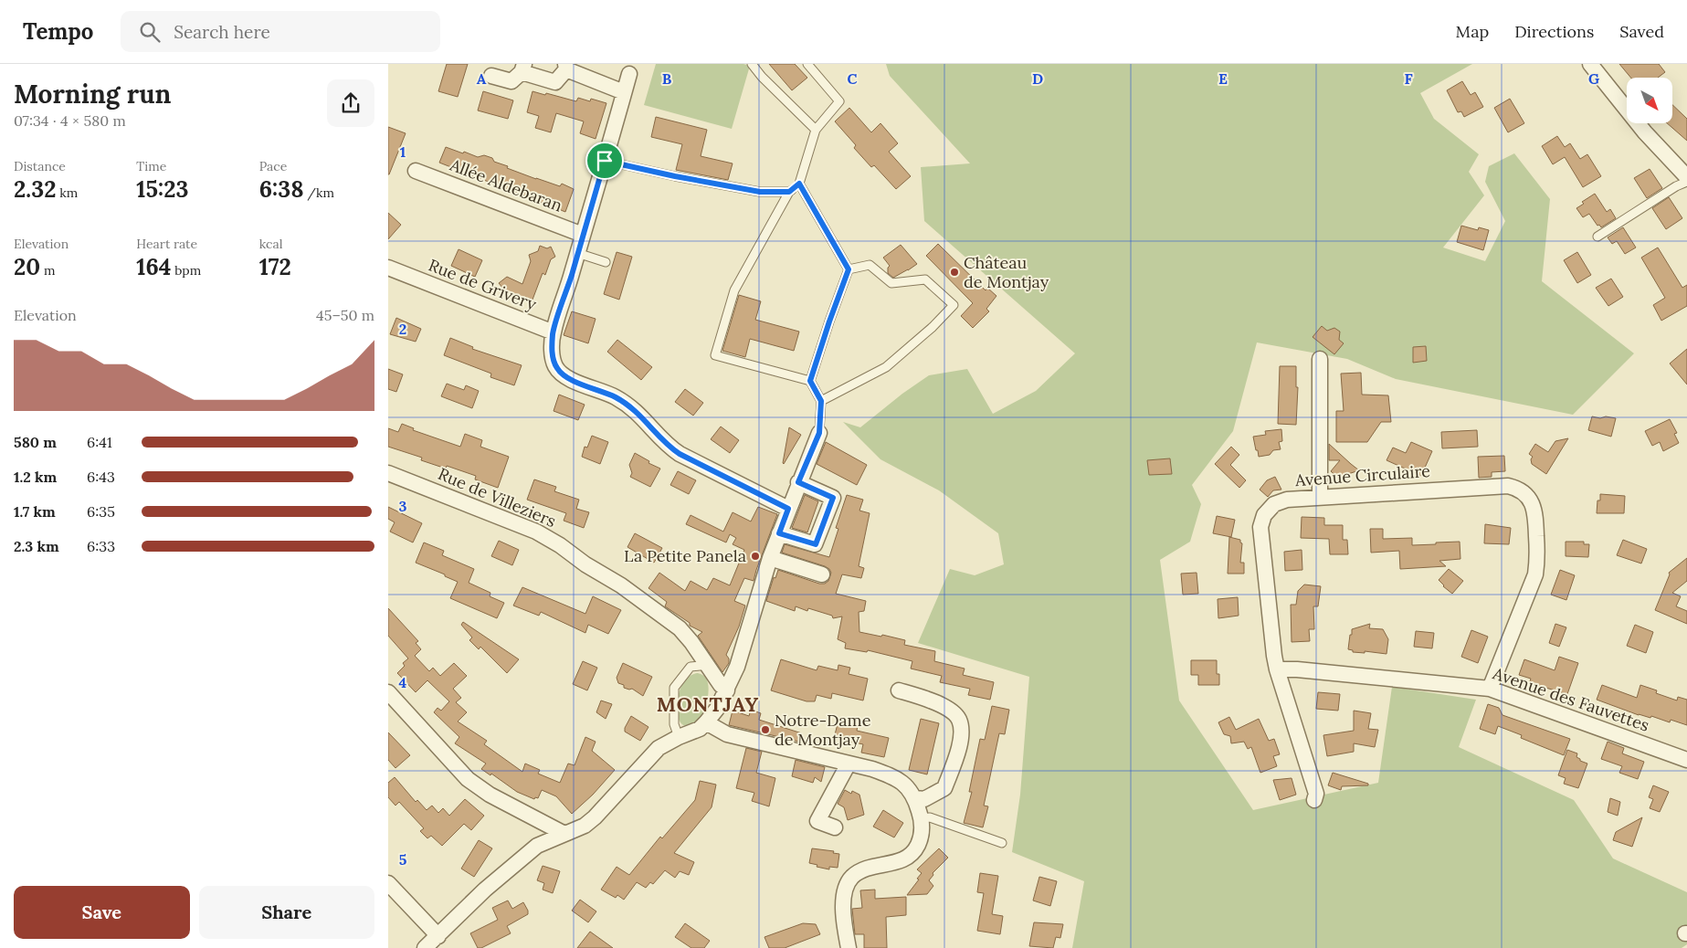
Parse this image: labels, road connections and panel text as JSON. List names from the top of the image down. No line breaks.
{"streets":{"street":["Allée Aldebaran","Rue de Grivery","Avenue Circulaire","Rue de Villeziers","Avenue des Fauvettes"]},"crossings":[["Avenue Circulaire","Avenue des Fauvettes"]],"districts":["MONTJAY"],"places":["Château de Montjay","La Petite Panela","Notre-Dame de Montjay"],"north":"bottom right","page":{"header":"Tempo","search":"Search here","nav":["Map","Directions","Saved"],"heading":["Morning run","07:34 · 4 × 580 m"],"stats":[["Distance","2.32 km"],["Time","15:23"],["Pace","6:38 /km"],["Elevation","20 m"],["Heart rate","164 bpm"],["kcal","172"]],"chart":["Elevation","45–50 m"],"list":[{"name":"580 m","note":"6:41"},{"name":"1.2 km","note":"6:43"},{"name":"1.7 km","note":"6:35"},{"name":"2.3 km","note":"6:33"}],"buttons":["Save","Share"]},"grid":{"columns":["A","B","C","D","E","F","G"],"rows":["1","2","3","4","5"]}}
